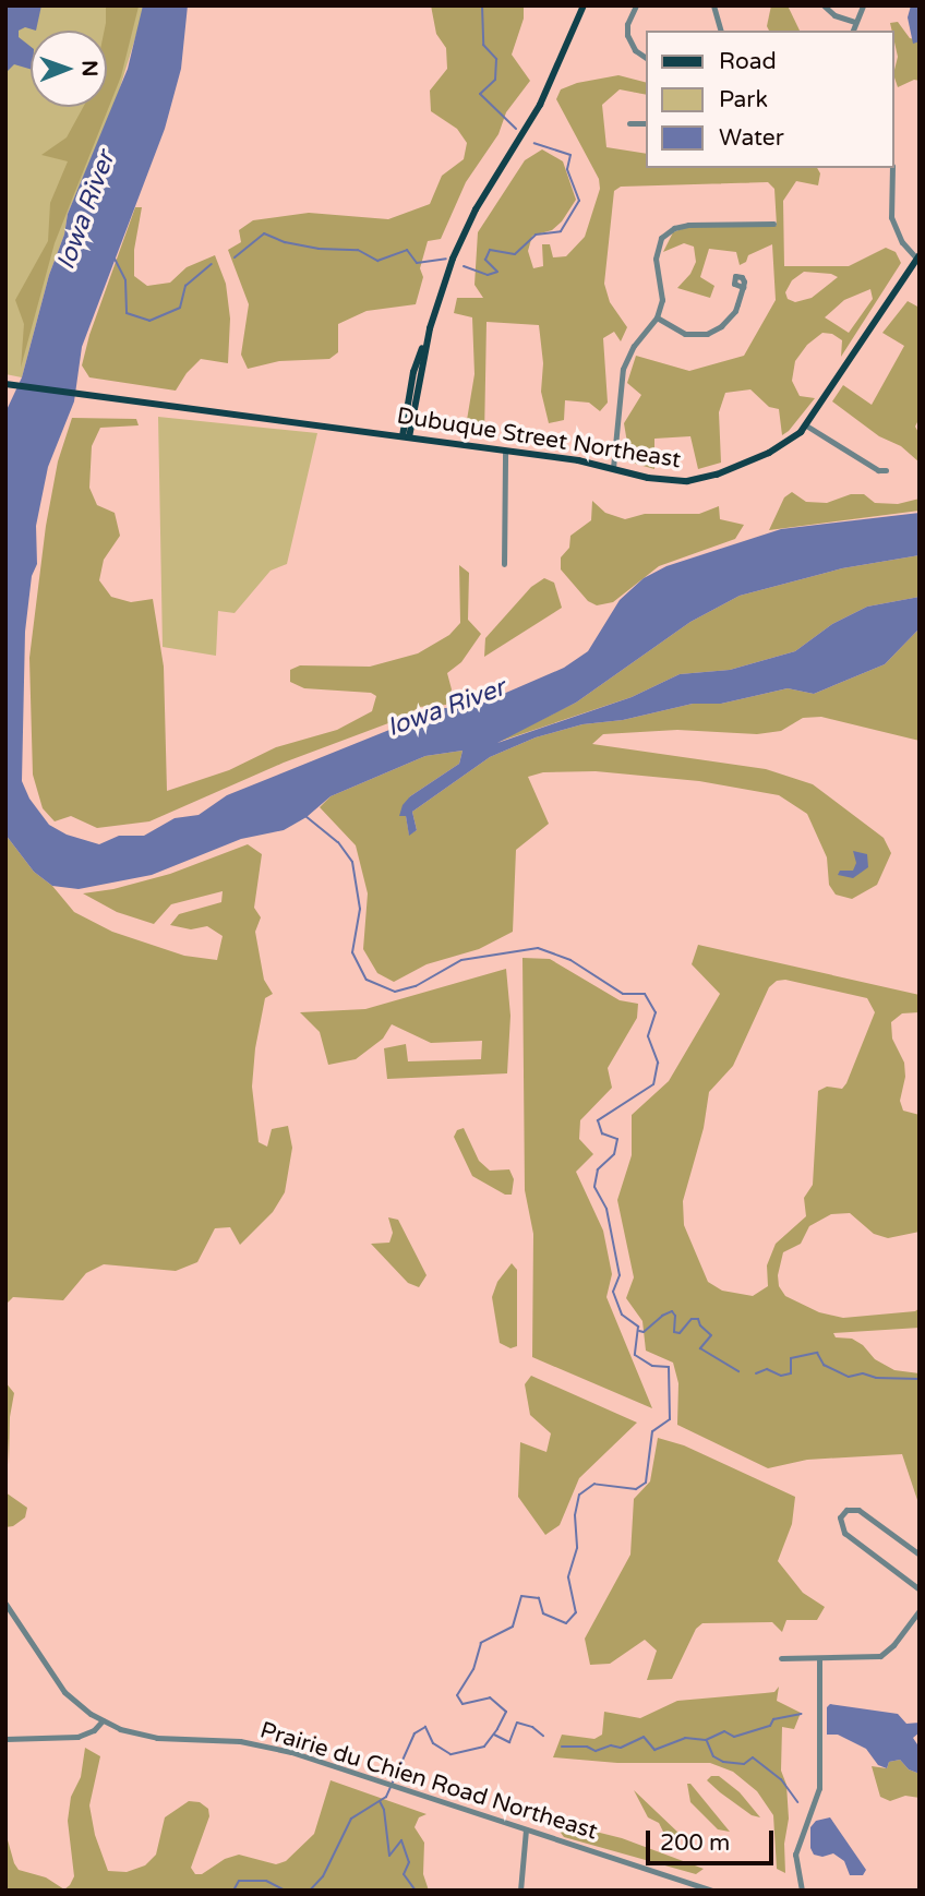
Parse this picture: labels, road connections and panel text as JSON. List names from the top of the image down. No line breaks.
{"streets":{"main road":["Dubuque Street Northeast"],"street":["Prairie du Chien Road Northeast"]},"water":["Iowa River"],"legend":["Road","Park","Water"],"scale_bar":"200 m","north":"right"}
